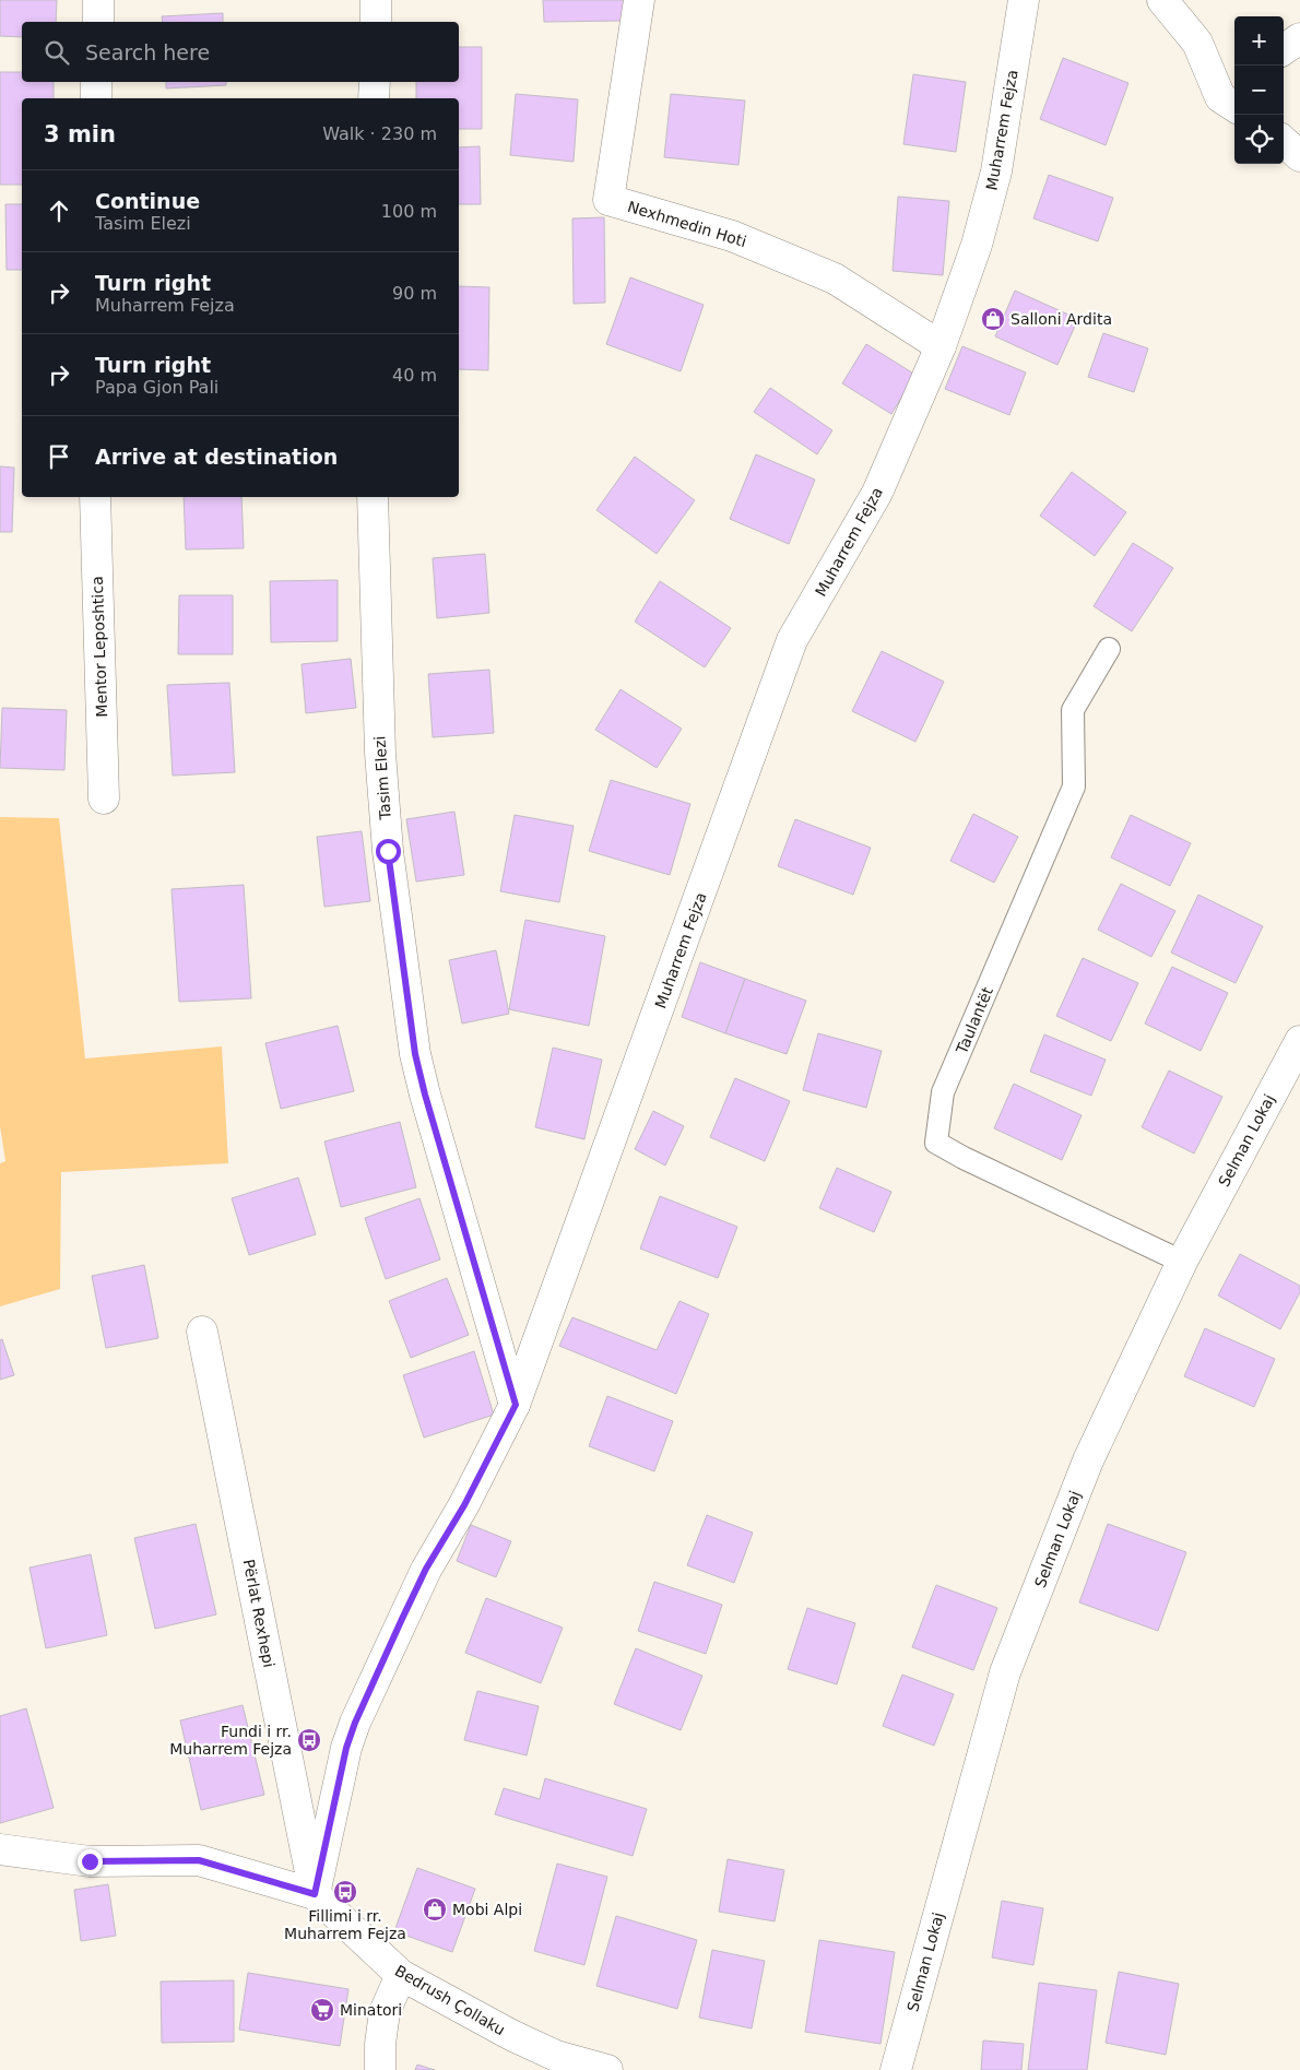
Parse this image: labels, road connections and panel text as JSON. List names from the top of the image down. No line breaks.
{"streets":{"street":["Muharrem Fejza","Nexhmedin Hoti","Mentor Leposhtica","Tasim Elezi","Selman Lokaj","Përlat Rexhepi","Bedrush Çollaku"],"lane":["Taulantët"]},"crossings":[["Muharrem Fejza","Nexhmedin Hoti"],["Muharrem Fejza","Tasim Elezi"],["Muharrem Fejza","Përlat Rexhepi"],["Muharrem Fejza","Bedrush Çollaku"],["Taulantët","Selman Lokaj"],["Përlat Rexhepi","Bedrush Çollaku"]],"places":{"shop":["Salloni Ardita","Mobi Alpi"],"bus stop":["Fundi i rr. Muharrem Fejza","Fillimi i rr. Muharrem Fejza"],"supermarket":["Minatori"]},"page":{"map_buttons":["+","−"],"search":"Search here","heading":["3 min","Walk · 230 m"],"list":[["Continue","Tasim Elezi","100 m"],["Turn right","Muharrem Fejza","90 m"],["Turn right","Papa Gjon Pali","40 m"],"Arrive at destination"]}}
